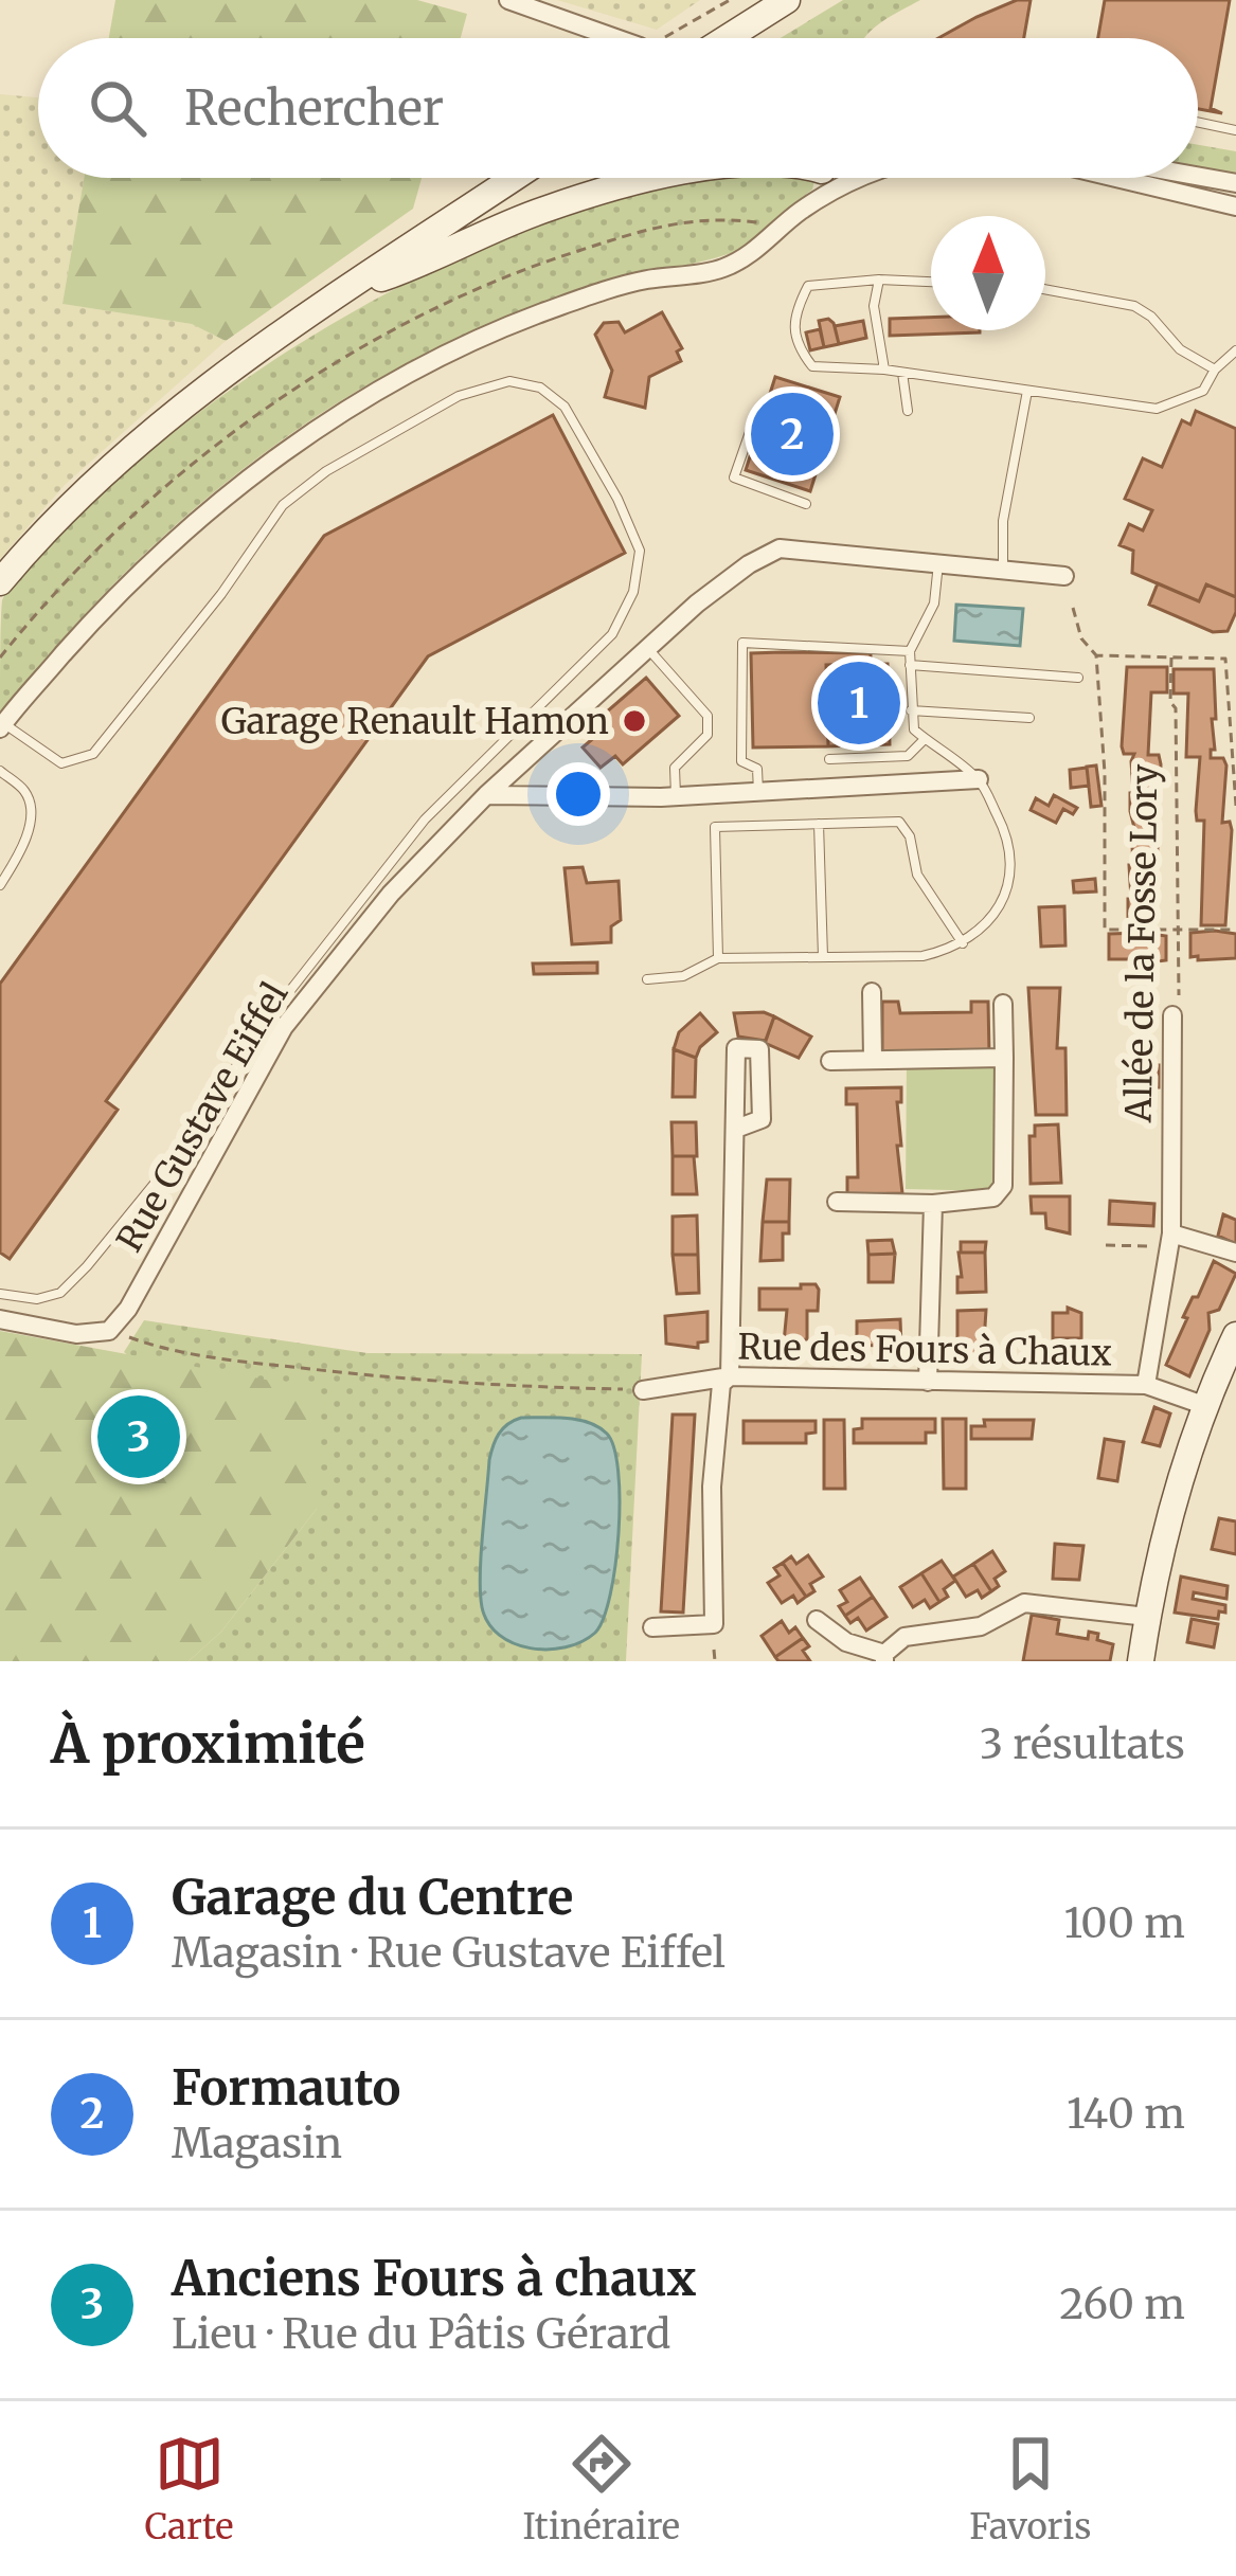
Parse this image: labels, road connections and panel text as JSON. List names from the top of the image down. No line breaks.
{"streets":{"street":["Allée de la Fosse Lory","Rue Gustave Eiffel","Rue des Fours à Chaux"]},"crossings":[["Allée de la Fosse Lory","Rue des Fours à Chaux"]],"places":["Garage Renault Hamon"],"north":"top","page":{"search":"Rechercher","pins":["2","1","3"],"heading":["À proximité","3 résultats"],"list":[{"mark":"1","name":"Garage du Centre","note":"Magasin · Rue Gustave Eiffel","value":"100 m"},{"mark":"2","name":"Formauto","note":"Magasin","value":"140 m"},{"mark":"3","name":"Anciens Fours à chaux","note":"Lieu · Rue du Pâtis Gérard","value":"260 m"}],"nav":["Carte","Itinéraire","Favoris"]}}
